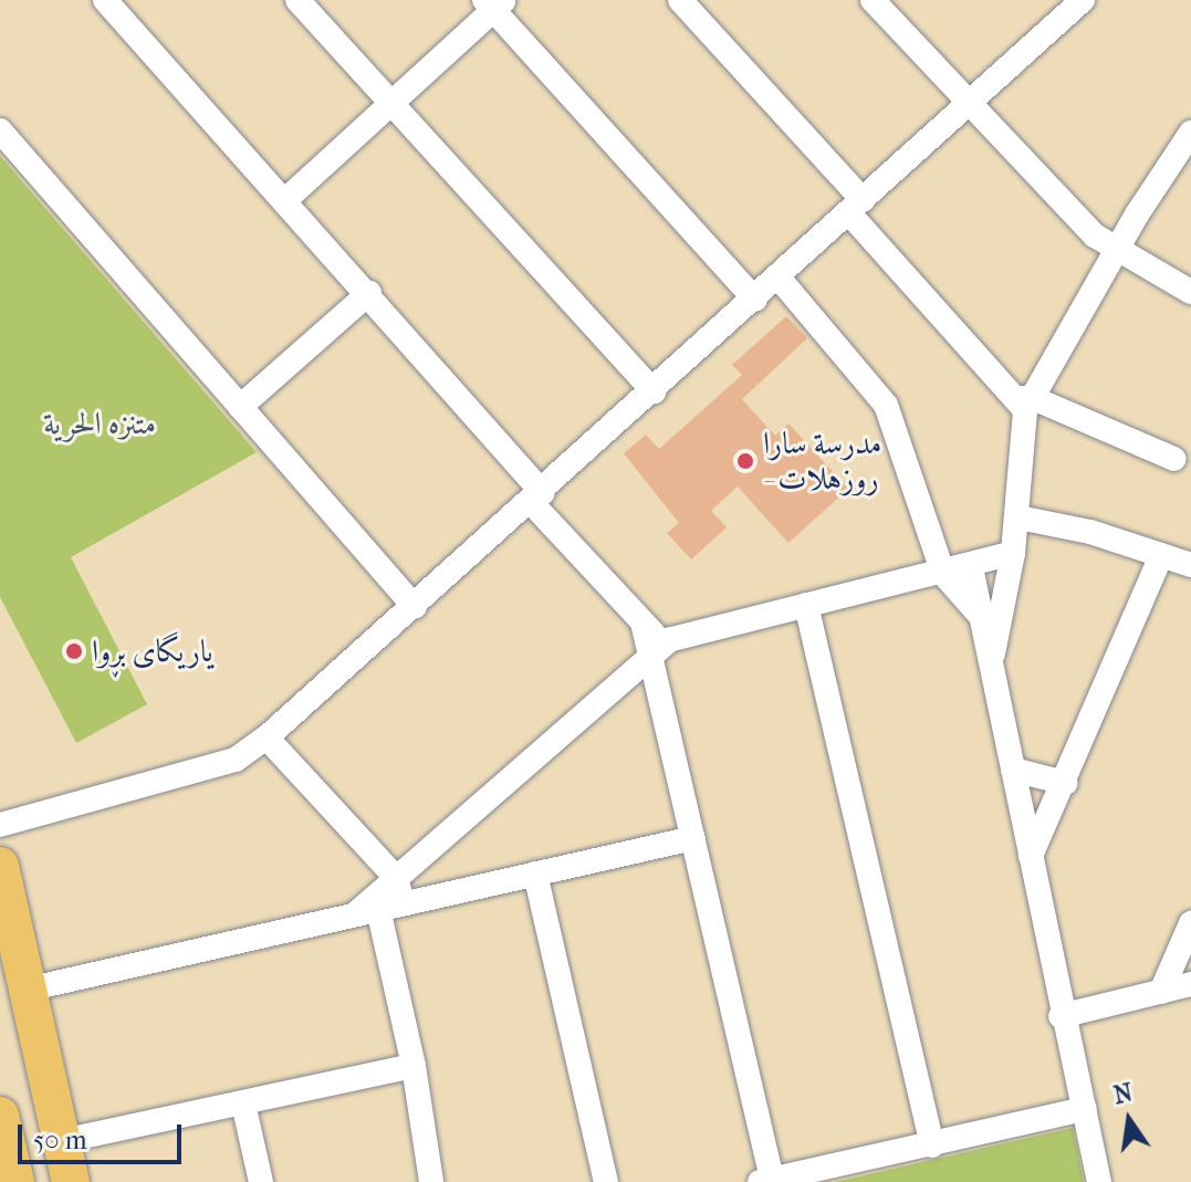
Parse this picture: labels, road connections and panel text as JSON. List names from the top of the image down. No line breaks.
{"parks":["متنزه الحرية"],"places":["مدرسة سارا - روزهلات","یاریگای بڕوا"],"scale_bar":"50 m","north":"top"}
